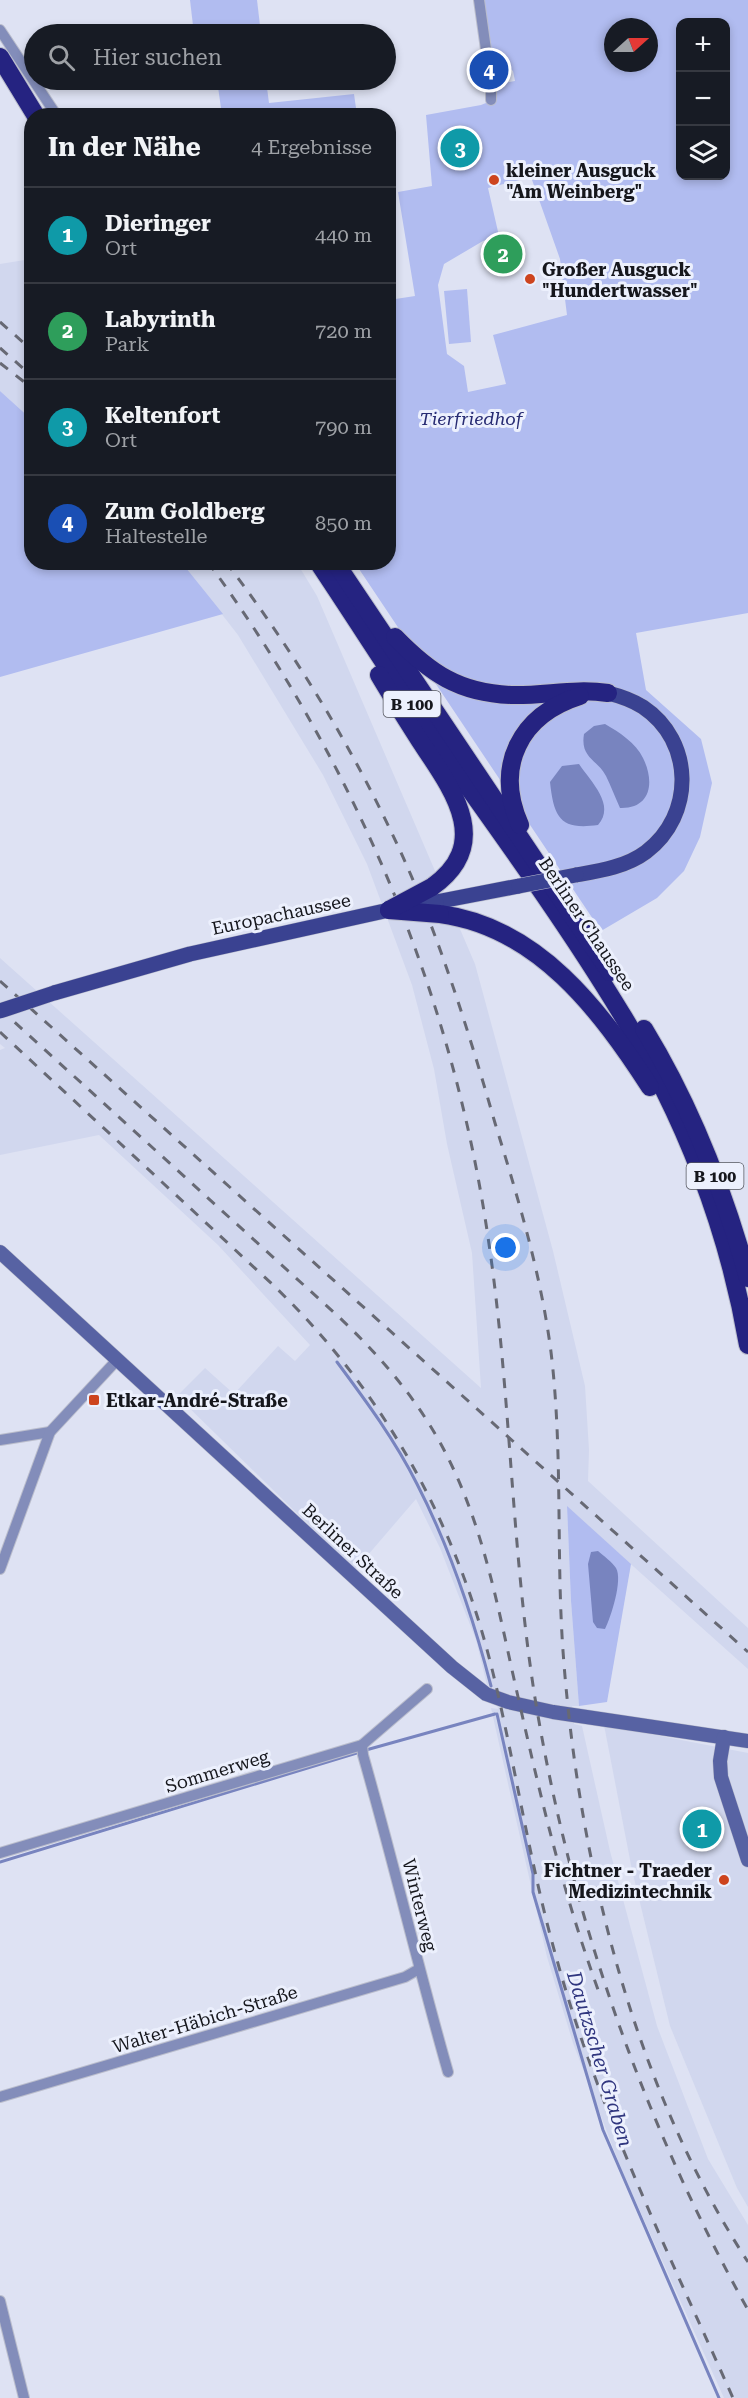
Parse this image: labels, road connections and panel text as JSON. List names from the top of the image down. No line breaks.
{"streets":{"highway":["B 100","Berliner Chaussee"],"main road":["Europachaussee"],"street":["Berliner Straße","Sommerweg","Winterweg","Walter-Häbich-Straße"]},"crossings":[["Sommerweg","Winterweg"],["Winterweg","Walter-Häbich-Straße"]],"water":["Dautzscher Graben"],"parks":["Tierfriedhof"],"places":{"other":["kleiner Ausguck \"Am Weinberg\"","Großer Ausguck \"Hundertwasser\"","Fichtner - Traeder Medizintechnik"],"transit":["Etkar-André-Straße"]},"north":"right","page":{"map_buttons":["+","−"],"search":"Hier suchen","pins":["4","3","2","1"],"heading":["In der Nähe","4 Ergebnisse"],"list":[{"mark":"1","name":"Dieringer","note":"Ort","value":"440 m"},{"mark":"2","name":"Labyrinth","note":"Park","value":"720 m"},{"mark":"3","name":"Keltenfort","note":"Ort","value":"790 m"},{"mark":"4","name":"Zum Goldberg","note":"Haltestelle","value":"850 m"}]}}
